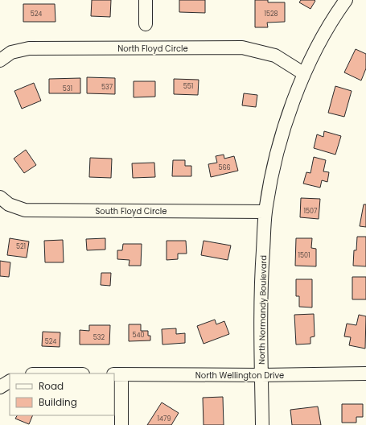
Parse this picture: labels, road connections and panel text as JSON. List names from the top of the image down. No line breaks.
{"streets":{"street":["North Floyd Circle","South Floyd Circle","North Normandy Boulevard","North Wellington Drive"]},"crossings":[["North Floyd Circle","North Normandy Boulevard"],["South Floyd Circle","North Normandy Boulevard"],["North Normandy Boulevard","North Wellington Drive"]],"house_numbers":["524","1528","551","537","531","566","1507","521","1501","540","532","524","1479"],"legend":["Road","Building"]}
